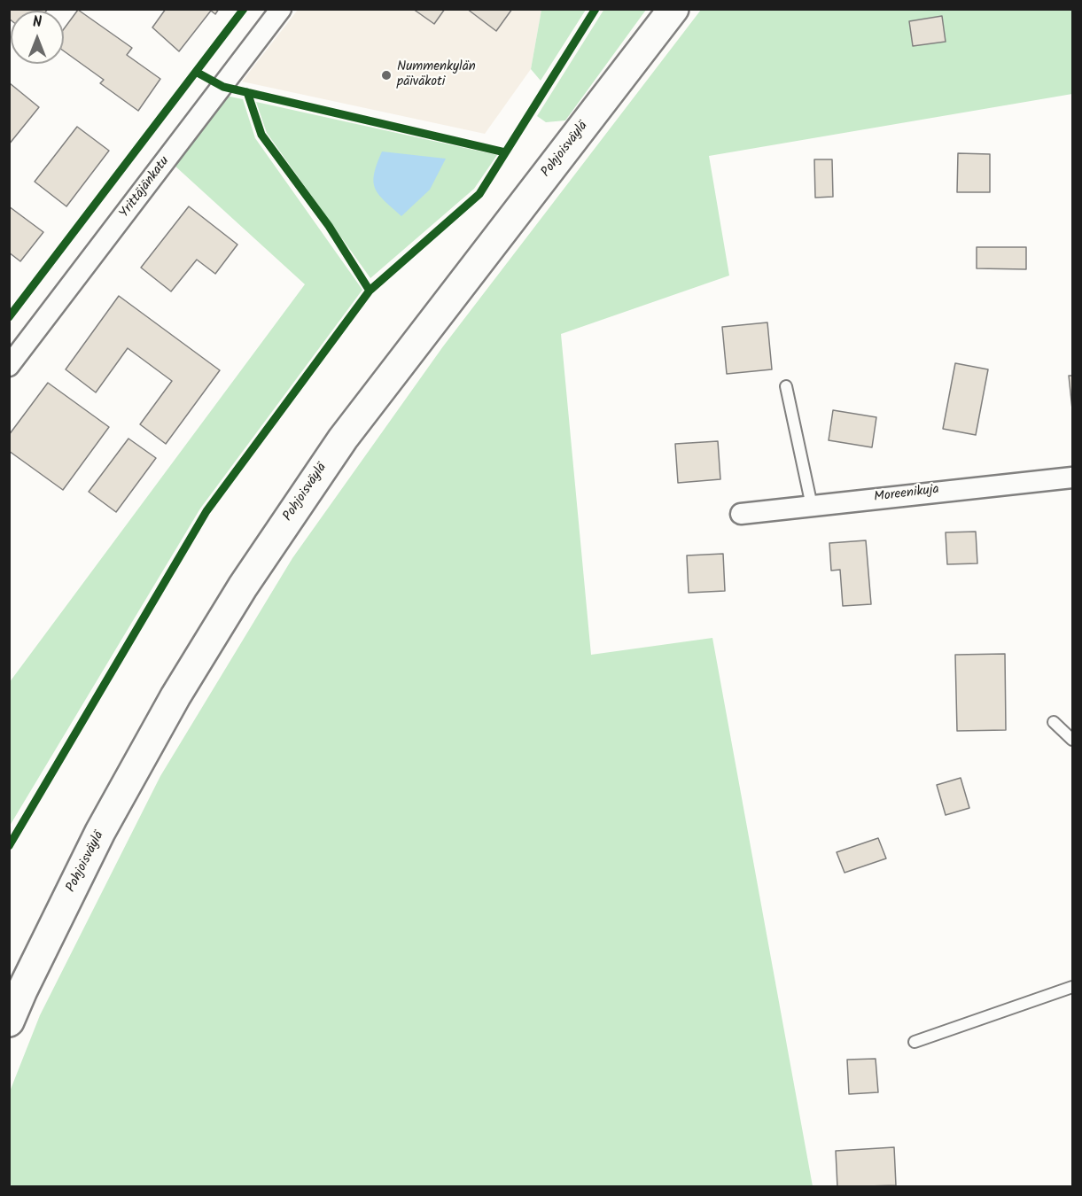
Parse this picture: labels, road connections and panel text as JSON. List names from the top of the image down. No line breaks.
{"streets":{"street":["Pohjoisväylä","Yrittäjänkatu","Moreenikuja"]},"places":["Nummenkylän päiväkoti"],"north":"top"}
